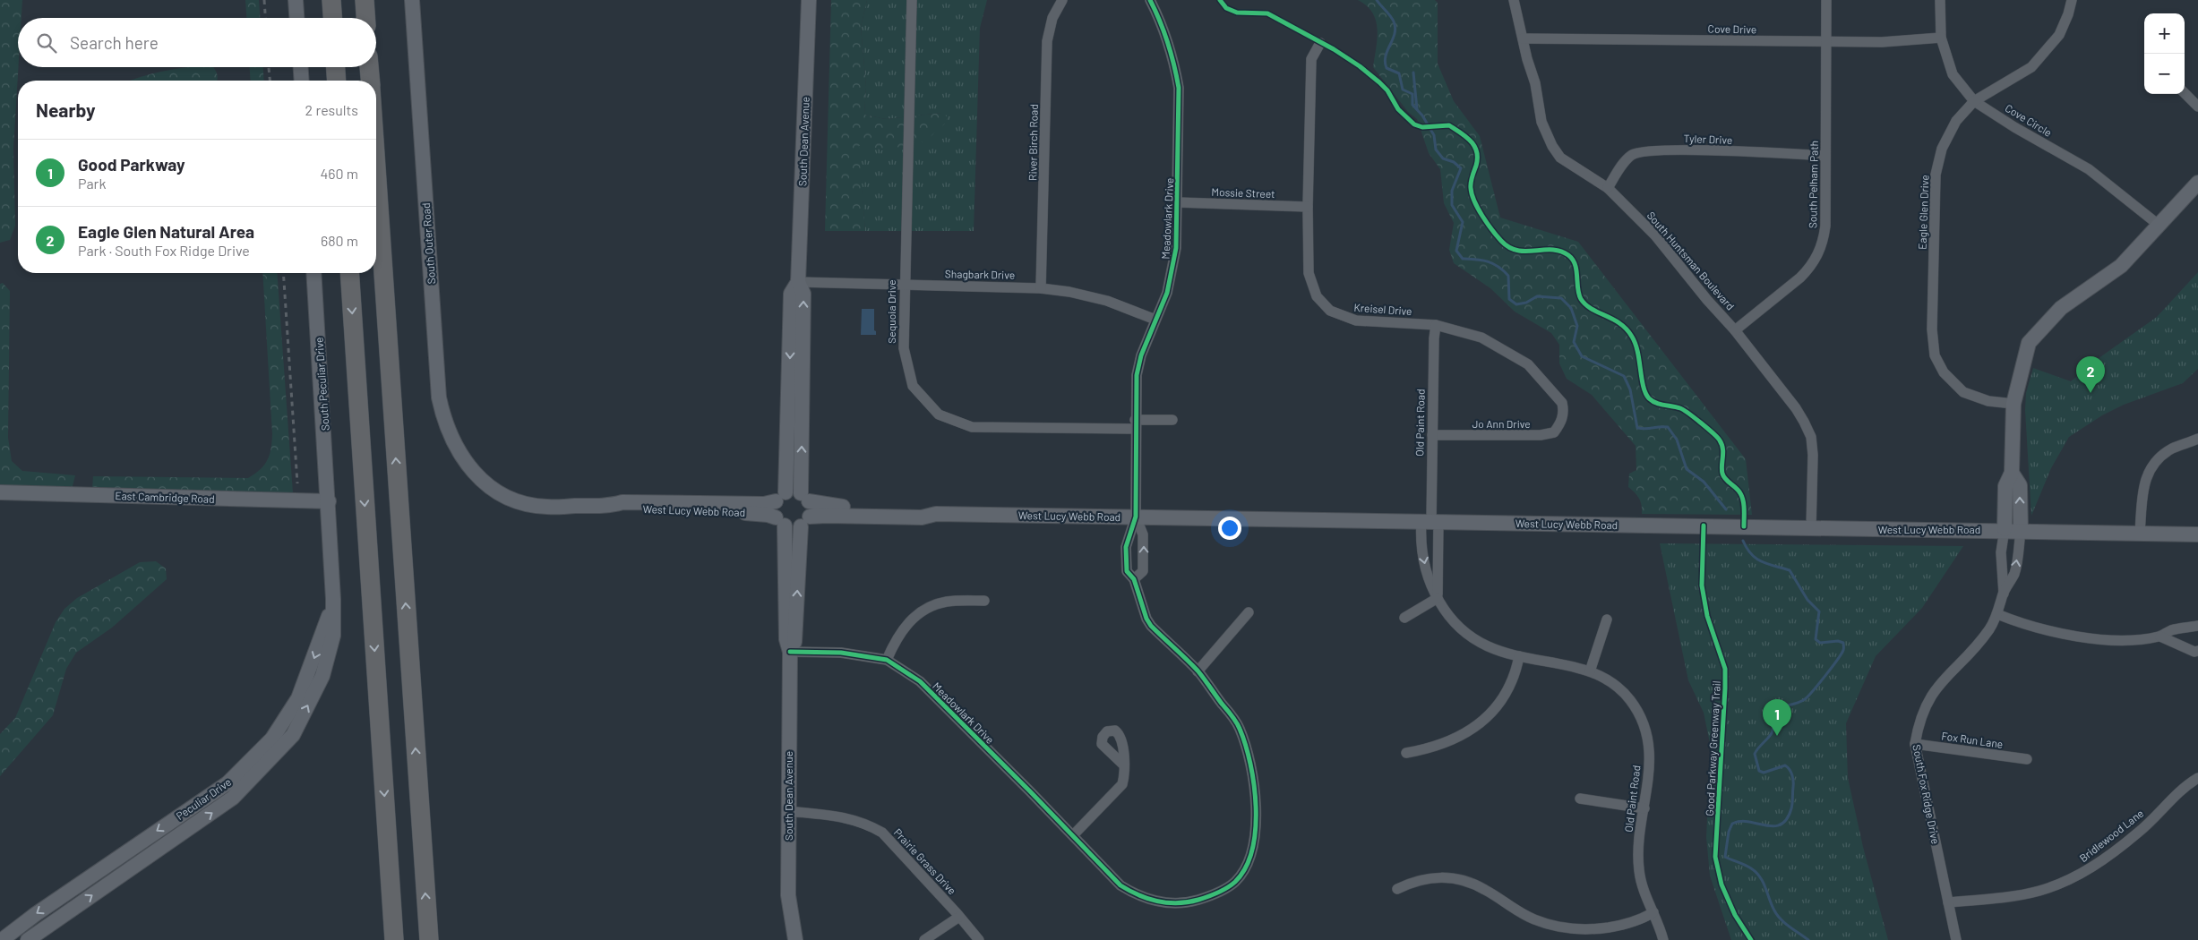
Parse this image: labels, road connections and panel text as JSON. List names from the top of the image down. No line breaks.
{"streets":{"street":["Cove Drive","Cove Circle","Tyler Drive","South Dean Avenue","River Birch Road","South Pelham Path","Mossie Street","Eagle Glen Drive","Meadowlark Drive","South Outer Road","South Huntsman Boulevard","Shagbark Drive","Kreisel Drive","Sequoia Drive","South Peculiar Drive","Old Paint Road","Jo Ann Drive","East Cambridge Road","West Lucy Webb Road","Fox Run Lane","South Fox Ridge Drive","Peculiar Drive","Bridlewood Lane","Prairie Grass Drive"],"cycle path":["Good Parkway Greenway Trail"]},"crossings":[["Cove Drive","Cove Circle"],["Cove Drive","South Pelham Path"],["Cove Drive","South Huntsman Boulevard"],["Cove Circle","Eagle Glen Drive"],["Cove Circle","South Fox Ridge Drive"],["Tyler Drive","South Pelham Path"],["Tyler Drive","South Huntsman Boulevard"],["South Dean Avenue","Meadowlark Drive"],["South Dean Avenue","Shagbark Drive"],["South Dean Avenue","West Lucy Webb Road"],["South Dean Avenue","Prairie Grass Drive"],["River Birch Road","Shagbark Drive"],["South Pelham Path","South Huntsman Boulevard"],["Mossie Street","Meadowlark Drive"],["Mossie Street","Kreisel Drive"],["Eagle Glen Drive","South Fox Ridge Drive"],["Meadowlark Drive","Shagbark Drive"],["Meadowlark Drive","Sequoia Drive"],["Meadowlark Drive","West Lucy Webb Road"],["South Outer Road","West Lucy Webb Road"],["South Huntsman Boulevard","West Lucy Webb Road"],["Shagbark Drive","Sequoia Drive"],["Kreisel Drive","Old Paint Road"],["Kreisel Drive","Jo Ann Drive"],["South Peculiar Drive","East Cambridge Road"],["South Peculiar Drive","Peculiar Drive"],["Old Paint Road","Jo Ann Drive"],["Old Paint Road","West Lucy Webb Road"],["East Cambridge Road","Peculiar Drive"],["West Lucy Webb Road","South Fox Ridge Drive"],["Fox Run Lane","South Fox Ridge Drive"],["South Fox Ridge Drive","Bridlewood Lane"]],"page":{"map_buttons":["+","−"],"search":"Search here","heading":["Nearby","2 results"],"list":[{"mark":"1","name":"Good Parkway","note":"Park","value":"460 m"},{"mark":"2","name":"Eagle Glen Natural Area","note":"Park · South Fox Ridge Drive","value":"680 m"}],"pins":["2","1"]}}
